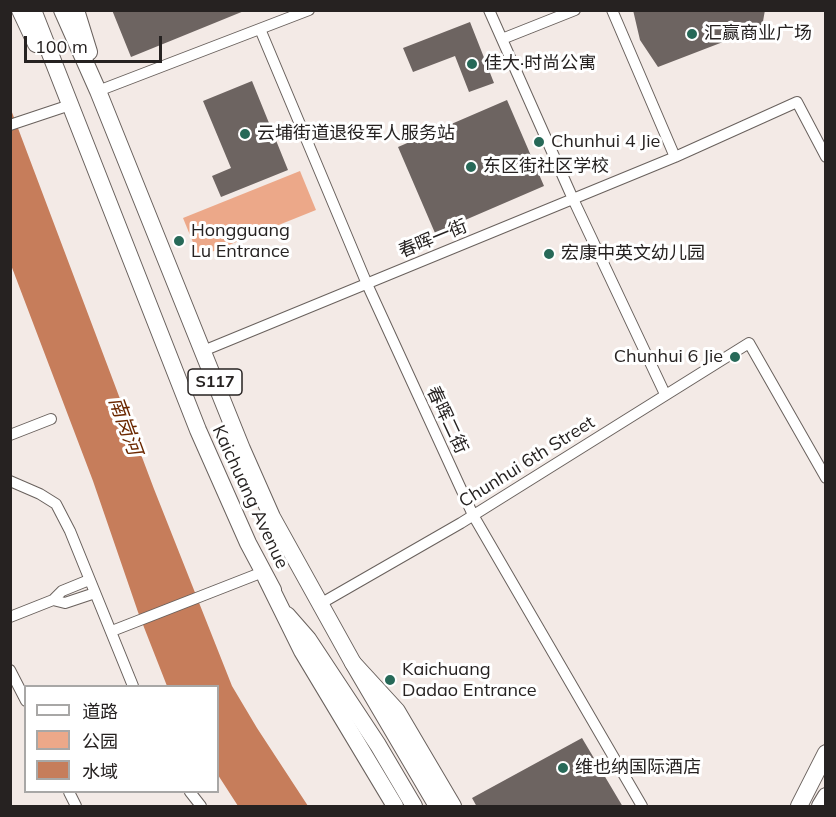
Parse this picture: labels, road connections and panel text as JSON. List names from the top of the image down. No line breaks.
{"streets":{"main road":["S117","Kaichuang Avenue"],"street":["春晖一街","春晖二街","Chunhui 6th Street"]},"crossings":[["春晖一街","春晖二街"],["春晖一街","Kaichuang Avenue"],["春晖二街","Chunhui 6th Street"],["Chunhui 6th Street","Kaichuang Avenue"]],"water":["南岗河"],"places":["汇赢商业广场","佳大·时尚公寓","云埔街道退役军人服务站","Chunhui 4 Jie","东区街社区学校","Hongguang Lu Entrance","宏康中英文幼儿园","Chunhui 6 Jie","Kaichuang Dadao Entrance","维也纳国际酒店"],"legend":["道路","公园","水域"],"scale_bar":"100 m"}
